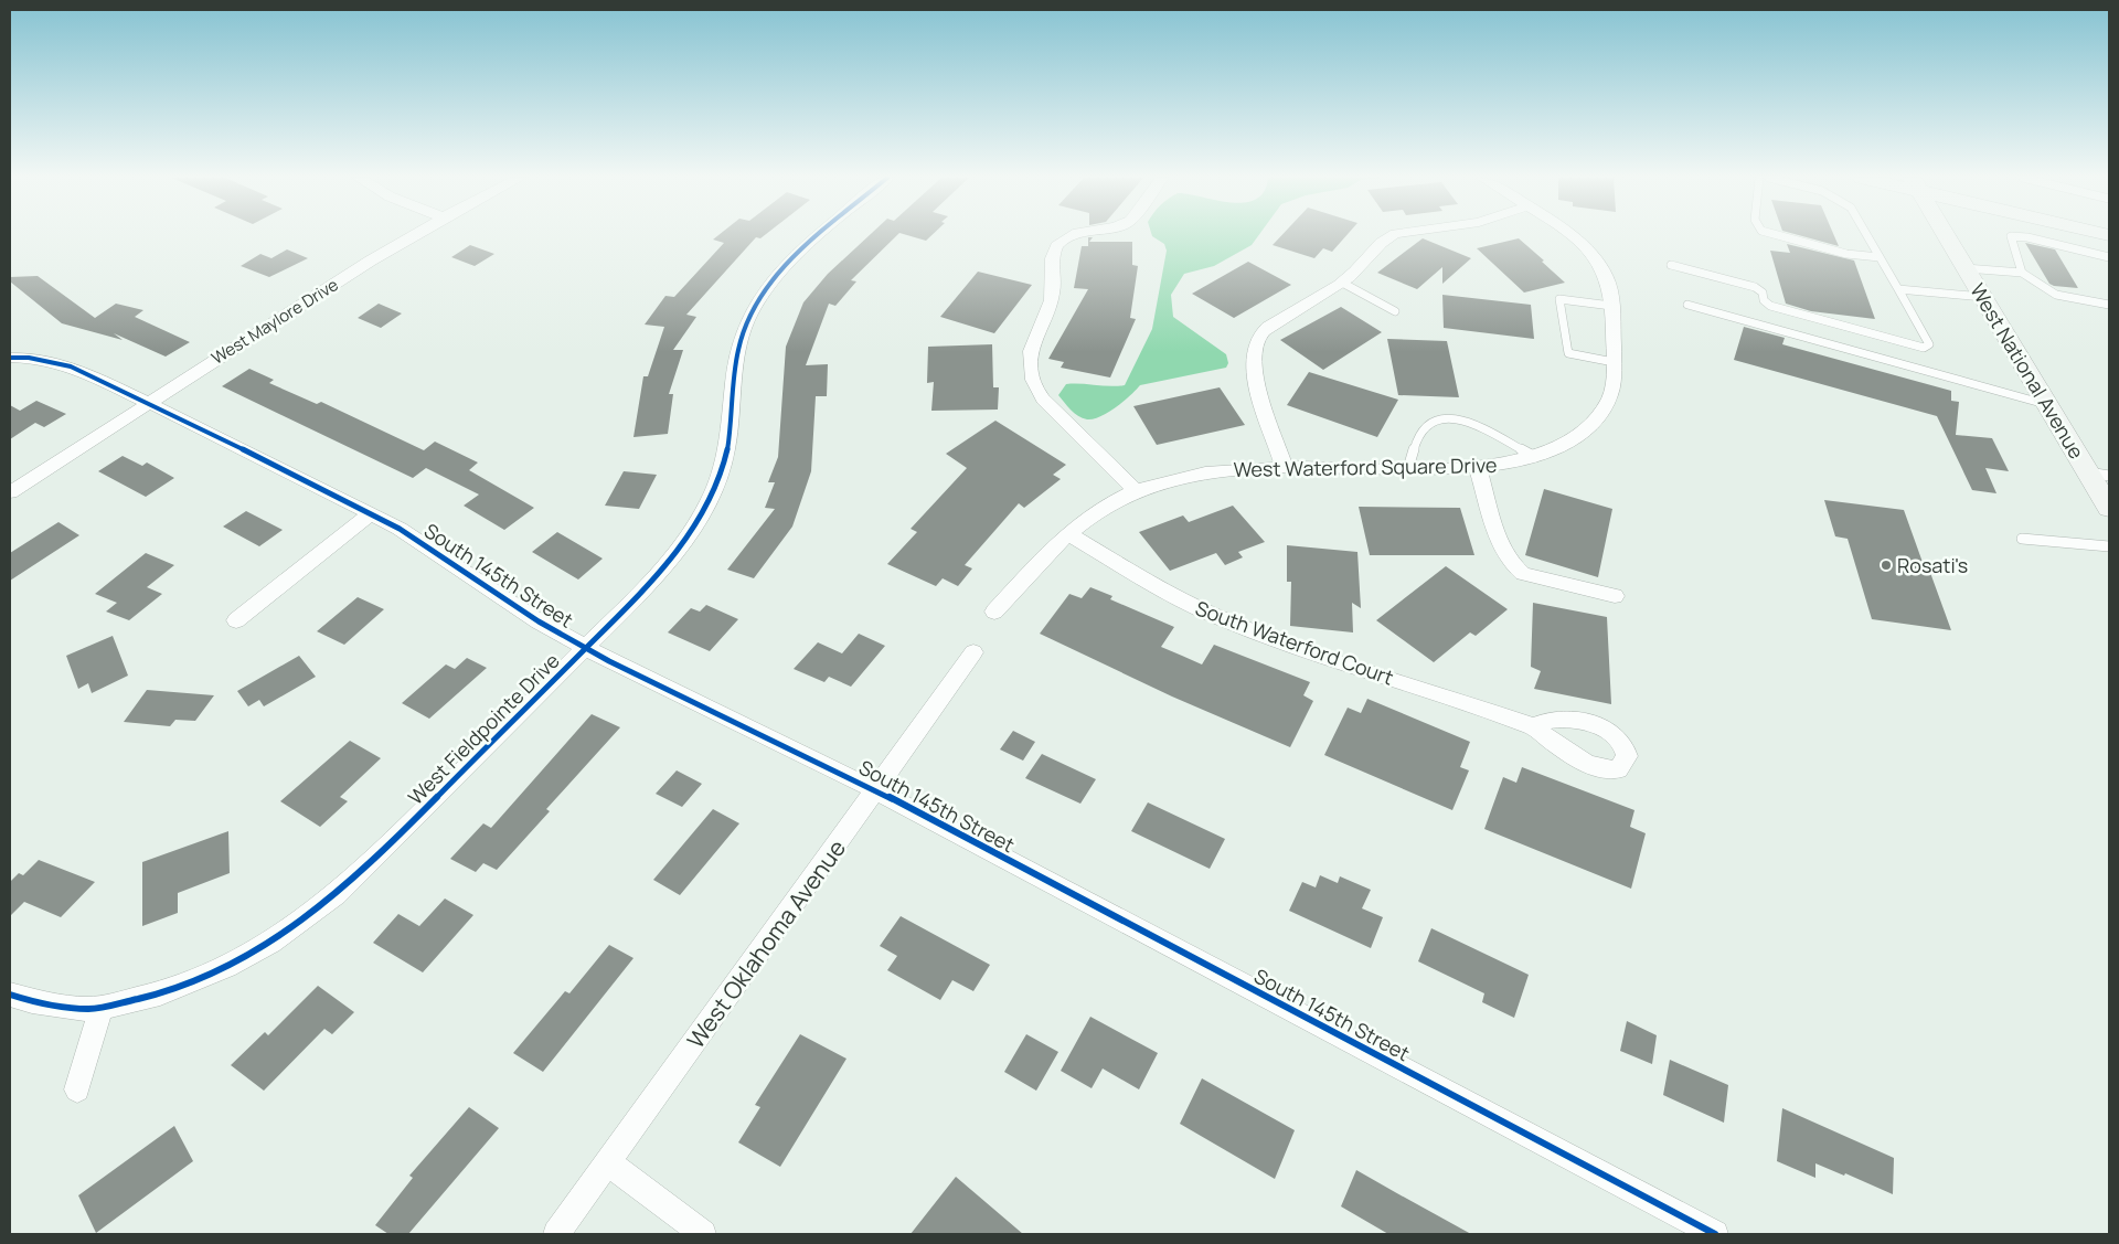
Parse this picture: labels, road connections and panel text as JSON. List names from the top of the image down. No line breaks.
{"streets":{"main road":["West National Avenue"],"street":["West Maylore Drive","West Waterford Square Drive","South 145th Street","South Waterford Court","West Fieldpointe Drive","West Oklahoma Avenue"]},"crossings":[["West Maylore Drive","South 145th Street"],["West Waterford Square Drive","South Waterford Court"],["South 145th Street","West Fieldpointe Drive"],["South 145th Street","West Oklahoma Avenue"]],"places":["Rosati's"]}
